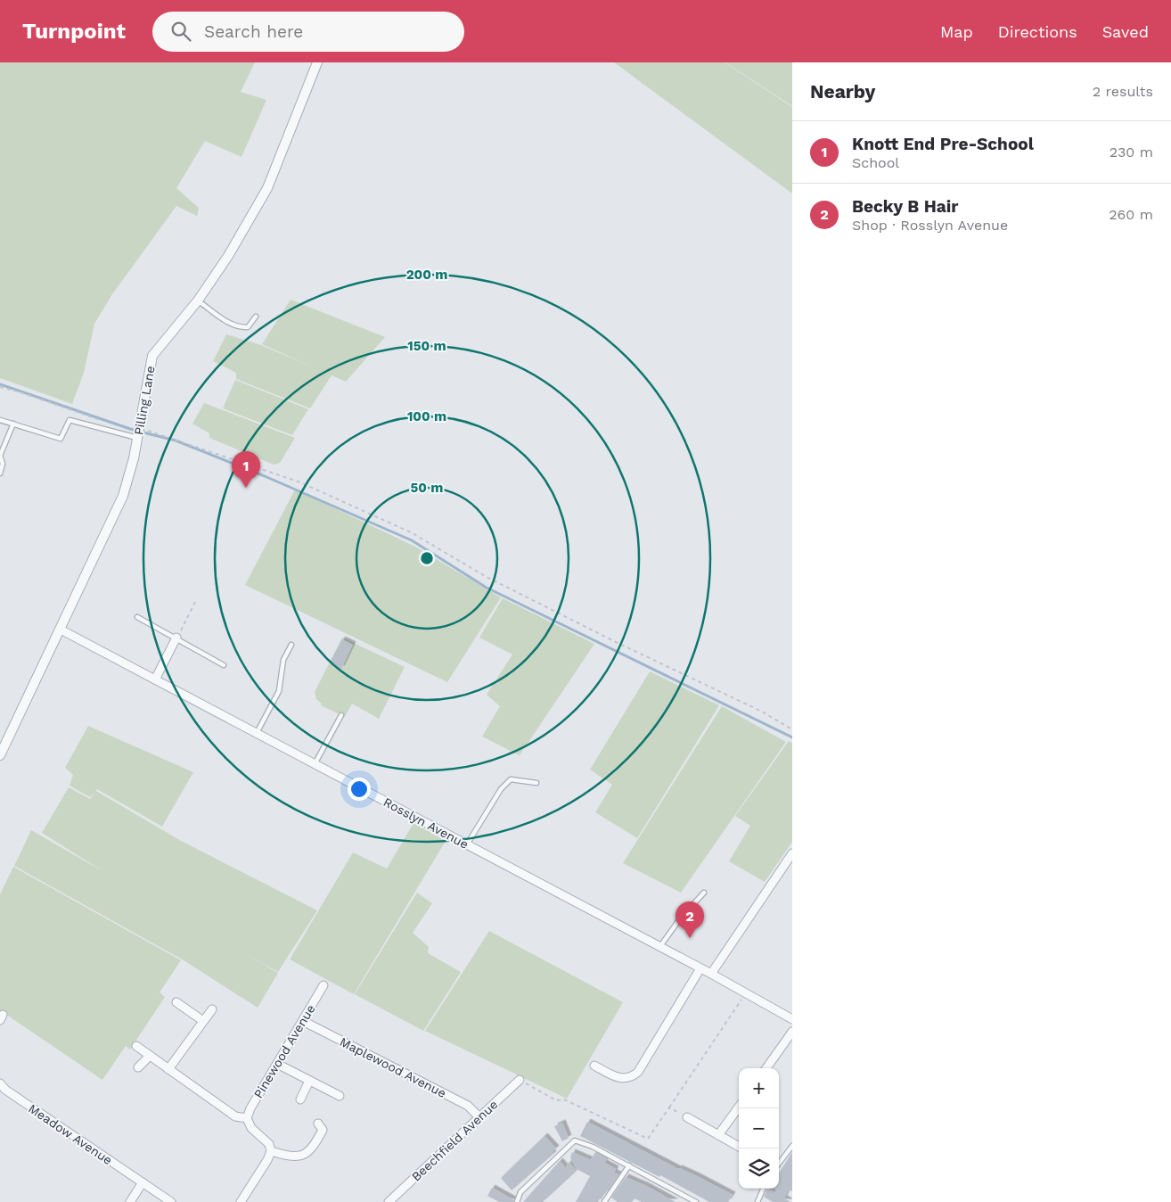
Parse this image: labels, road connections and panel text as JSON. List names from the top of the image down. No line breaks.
{"streets":{"street":["Pilling Lane","Rosslyn Avenue","Pinewood Avenue","Maplewood Avenue","Meadow Avenue","Beechfield Avenue"]},"crossings":[["Pilling Lane","Rosslyn Avenue"],["Pinewood Avenue","Maplewood Avenue"],["Maplewood Avenue","Beechfield Avenue"]],"page":{"header":"Turnpoint","search":"Search here","nav":["Map","Directions","Saved"],"heading":["Nearby","2 results"],"list":[{"mark":"1","name":"Knott End Pre-School","note":"School","value":"230 m"},{"mark":"2","name":"Becky B Hair","note":"Shop · Rosslyn Avenue","value":"260 m"}],"pins":["1","2"],"map_buttons":["+","−"]},"rings":["200 m","150 m","100 m","50 m"]}
